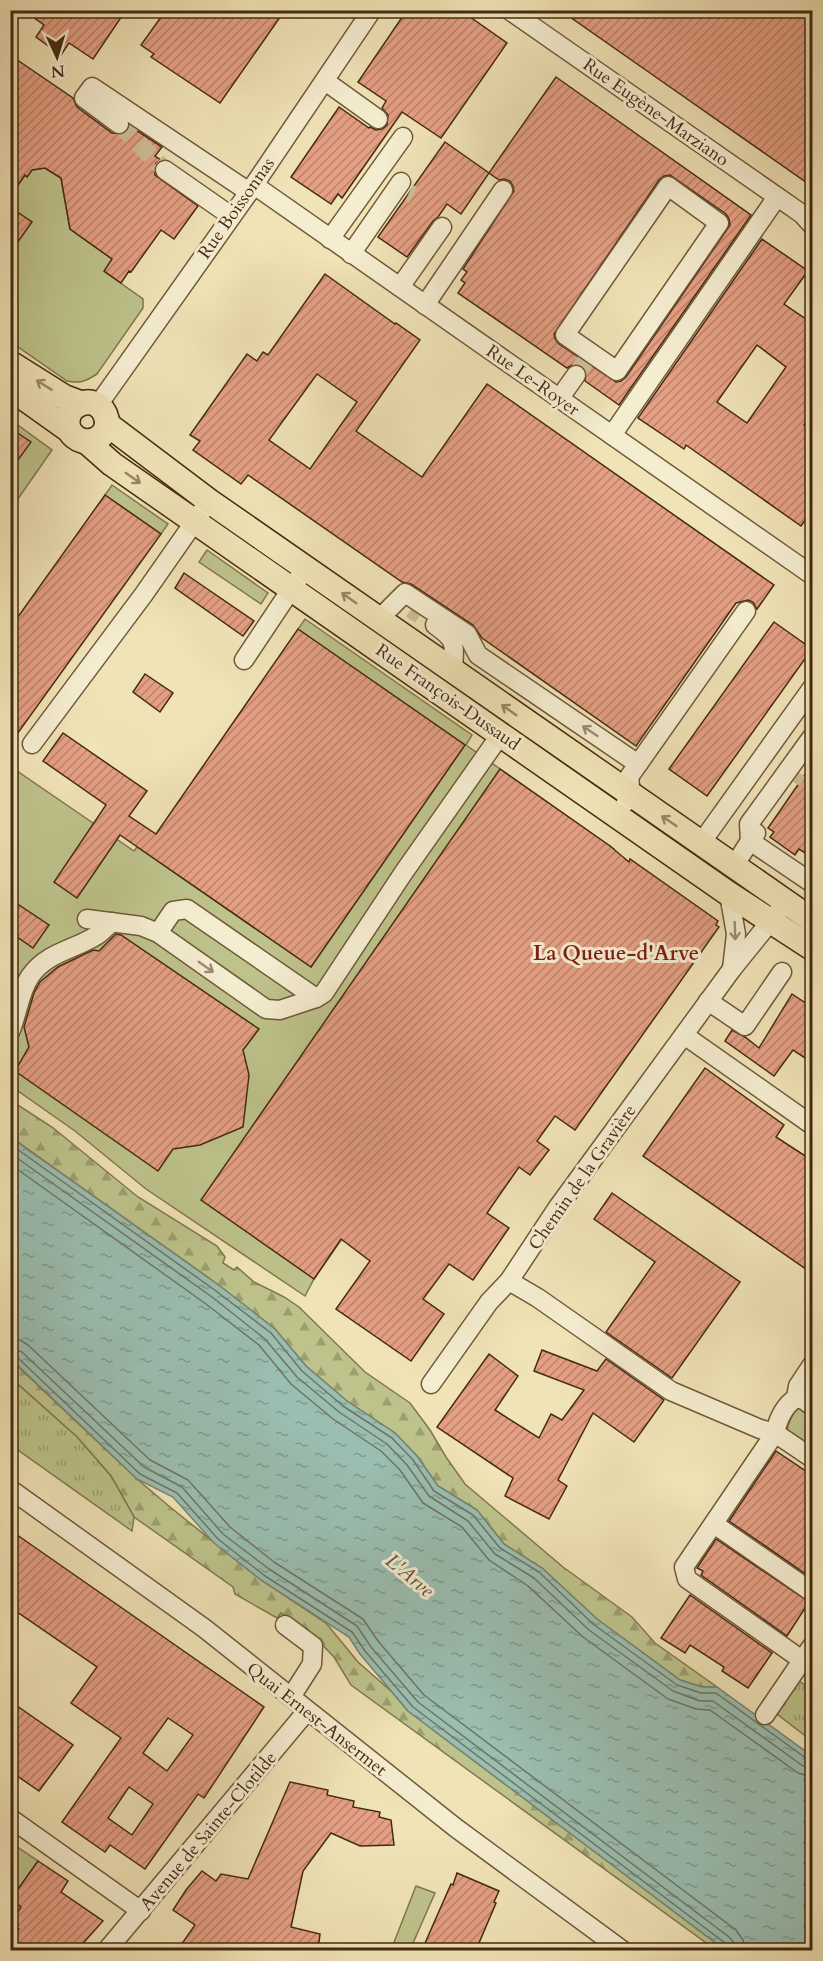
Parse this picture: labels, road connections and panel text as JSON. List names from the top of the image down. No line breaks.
{"streets":{"main road":["Rue François-Dussaud"],"street":["Rue Eugène-Marziano","Rue Boissonnas","Rue Le-Royer","Chemin de la Gravière","Quai Ernest-Ansermet","Avenue de Sainte-Clotilde"]},"crossings":[["Rue Boissonnas","Rue Le-Royer"],["Rue Boissonnas","Rue François-Dussaud"],["Rue François-Dussaud","Chemin de la Gravière"],["Quai Ernest-Ansermet","Avenue de Sainte-Clotilde"]],"districts":["La Queue-d'Arve"],"water":["L'Arve"],"north":"bottom"}
